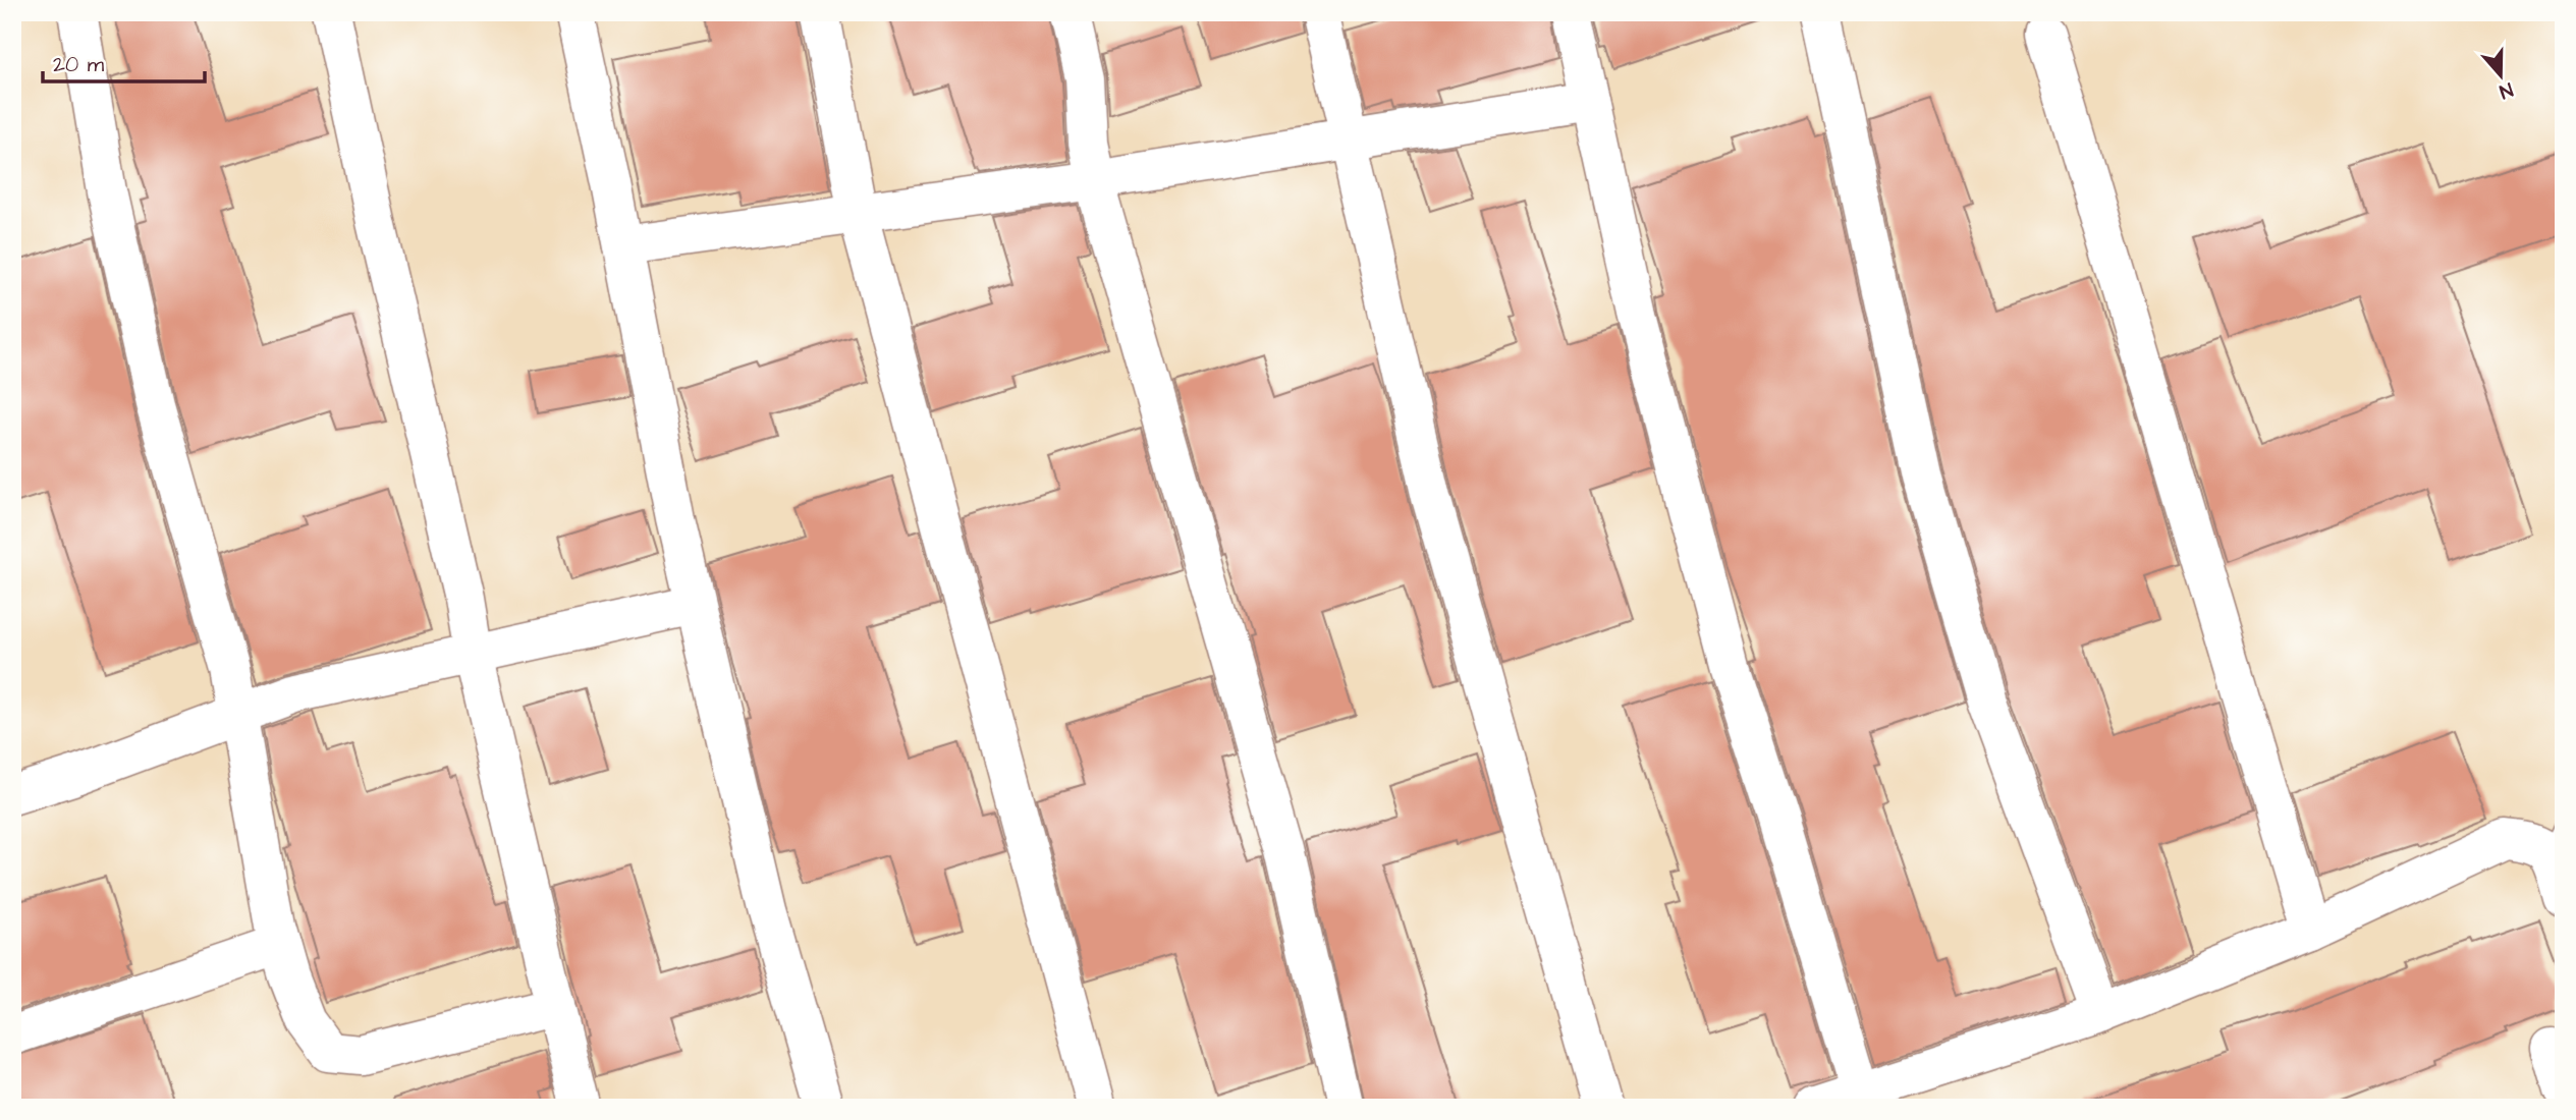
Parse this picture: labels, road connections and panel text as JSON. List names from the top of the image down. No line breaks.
{"scale_bar":"20 m","north":"bottom"}
